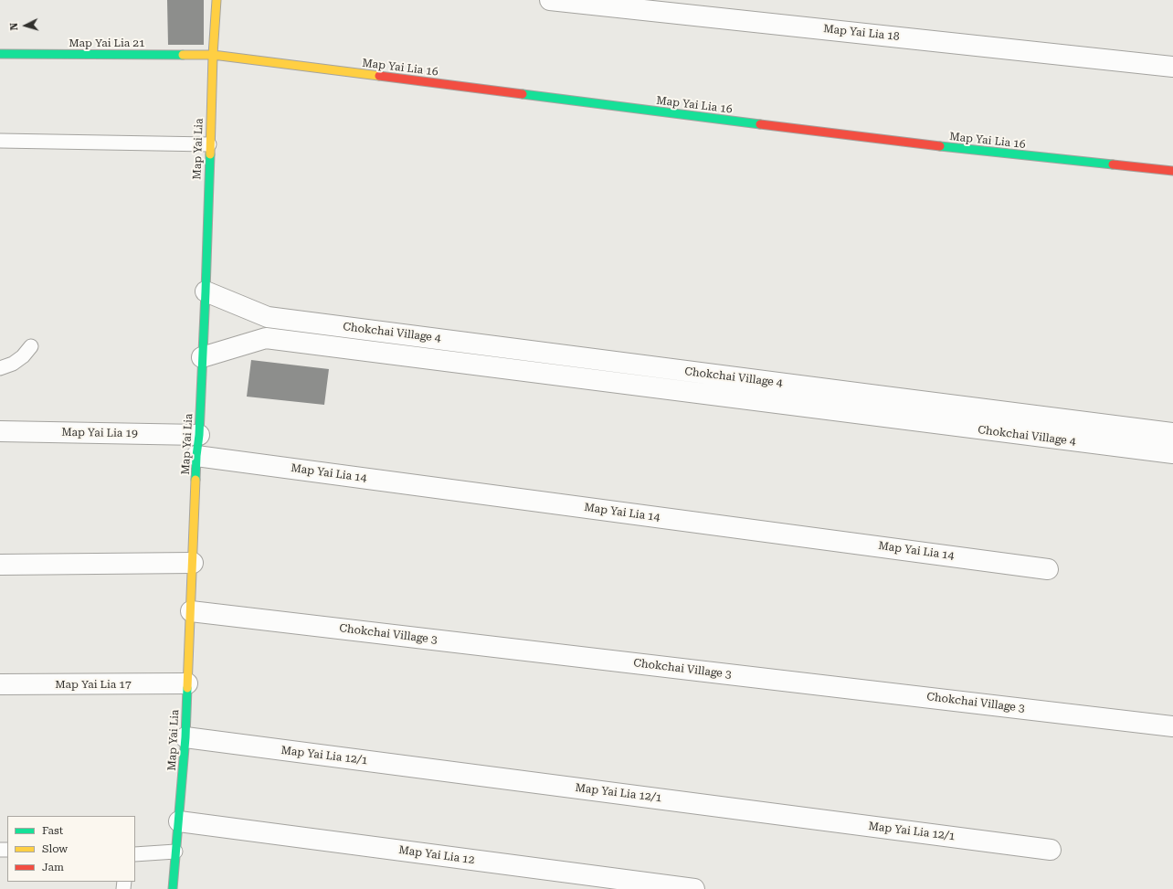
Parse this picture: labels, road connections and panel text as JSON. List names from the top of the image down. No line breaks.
{"streets":{"street":["Map Yai Lia 18","Map Yai Lia 21","Map Yai Lia 16","Map Yai Lia","Chokchai Village 4","Map Yai Lia 19","Map Yai Lia 14","Chokchai Village 3","Map Yai Lia 17","Map Yai Lia 12/1","Map Yai Lia 12"]},"crossings":[["Map Yai Lia 21","Map Yai Lia 16"],["Map Yai Lia 21","Map Yai Lia"],["Map Yai Lia 16","Map Yai Lia"],["Map Yai Lia","Chokchai Village 4"],["Map Yai Lia","Map Yai Lia 19"],["Map Yai Lia","Map Yai Lia 14"],["Map Yai Lia","Chokchai Village 3"],["Map Yai Lia","Map Yai Lia 17"],["Map Yai Lia","Map Yai Lia 12/1"],["Map Yai Lia","Map Yai Lia 12"]],"legend":["Fast","Slow","Jam"],"north":"left"}
